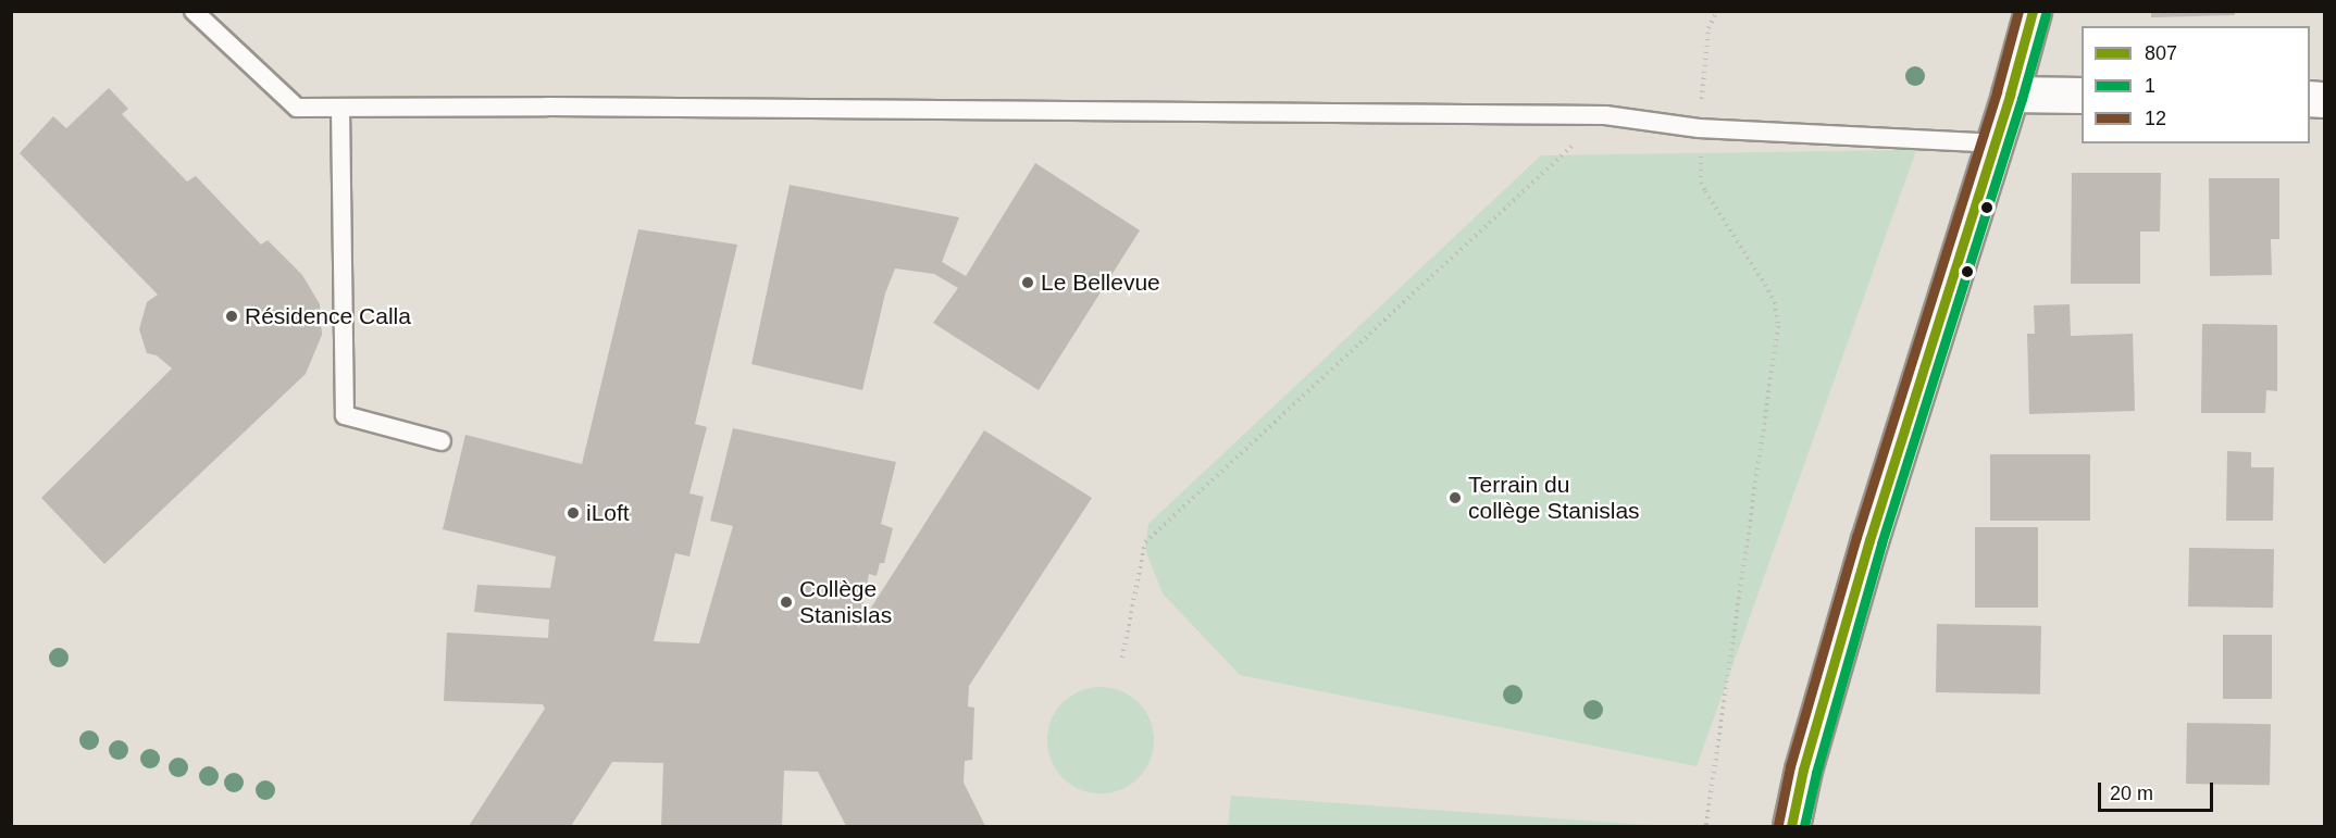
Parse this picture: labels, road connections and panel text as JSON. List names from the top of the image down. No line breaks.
{"places":["Le Bellevue","Résidence Calla","Terrain du collège Stanislas","iLoft","Collège Stanislas"],"lines":["transit line 807","transit line 12","transit line 1"],"legend":["807","1","12"],"scale_bar":"20 m"}
